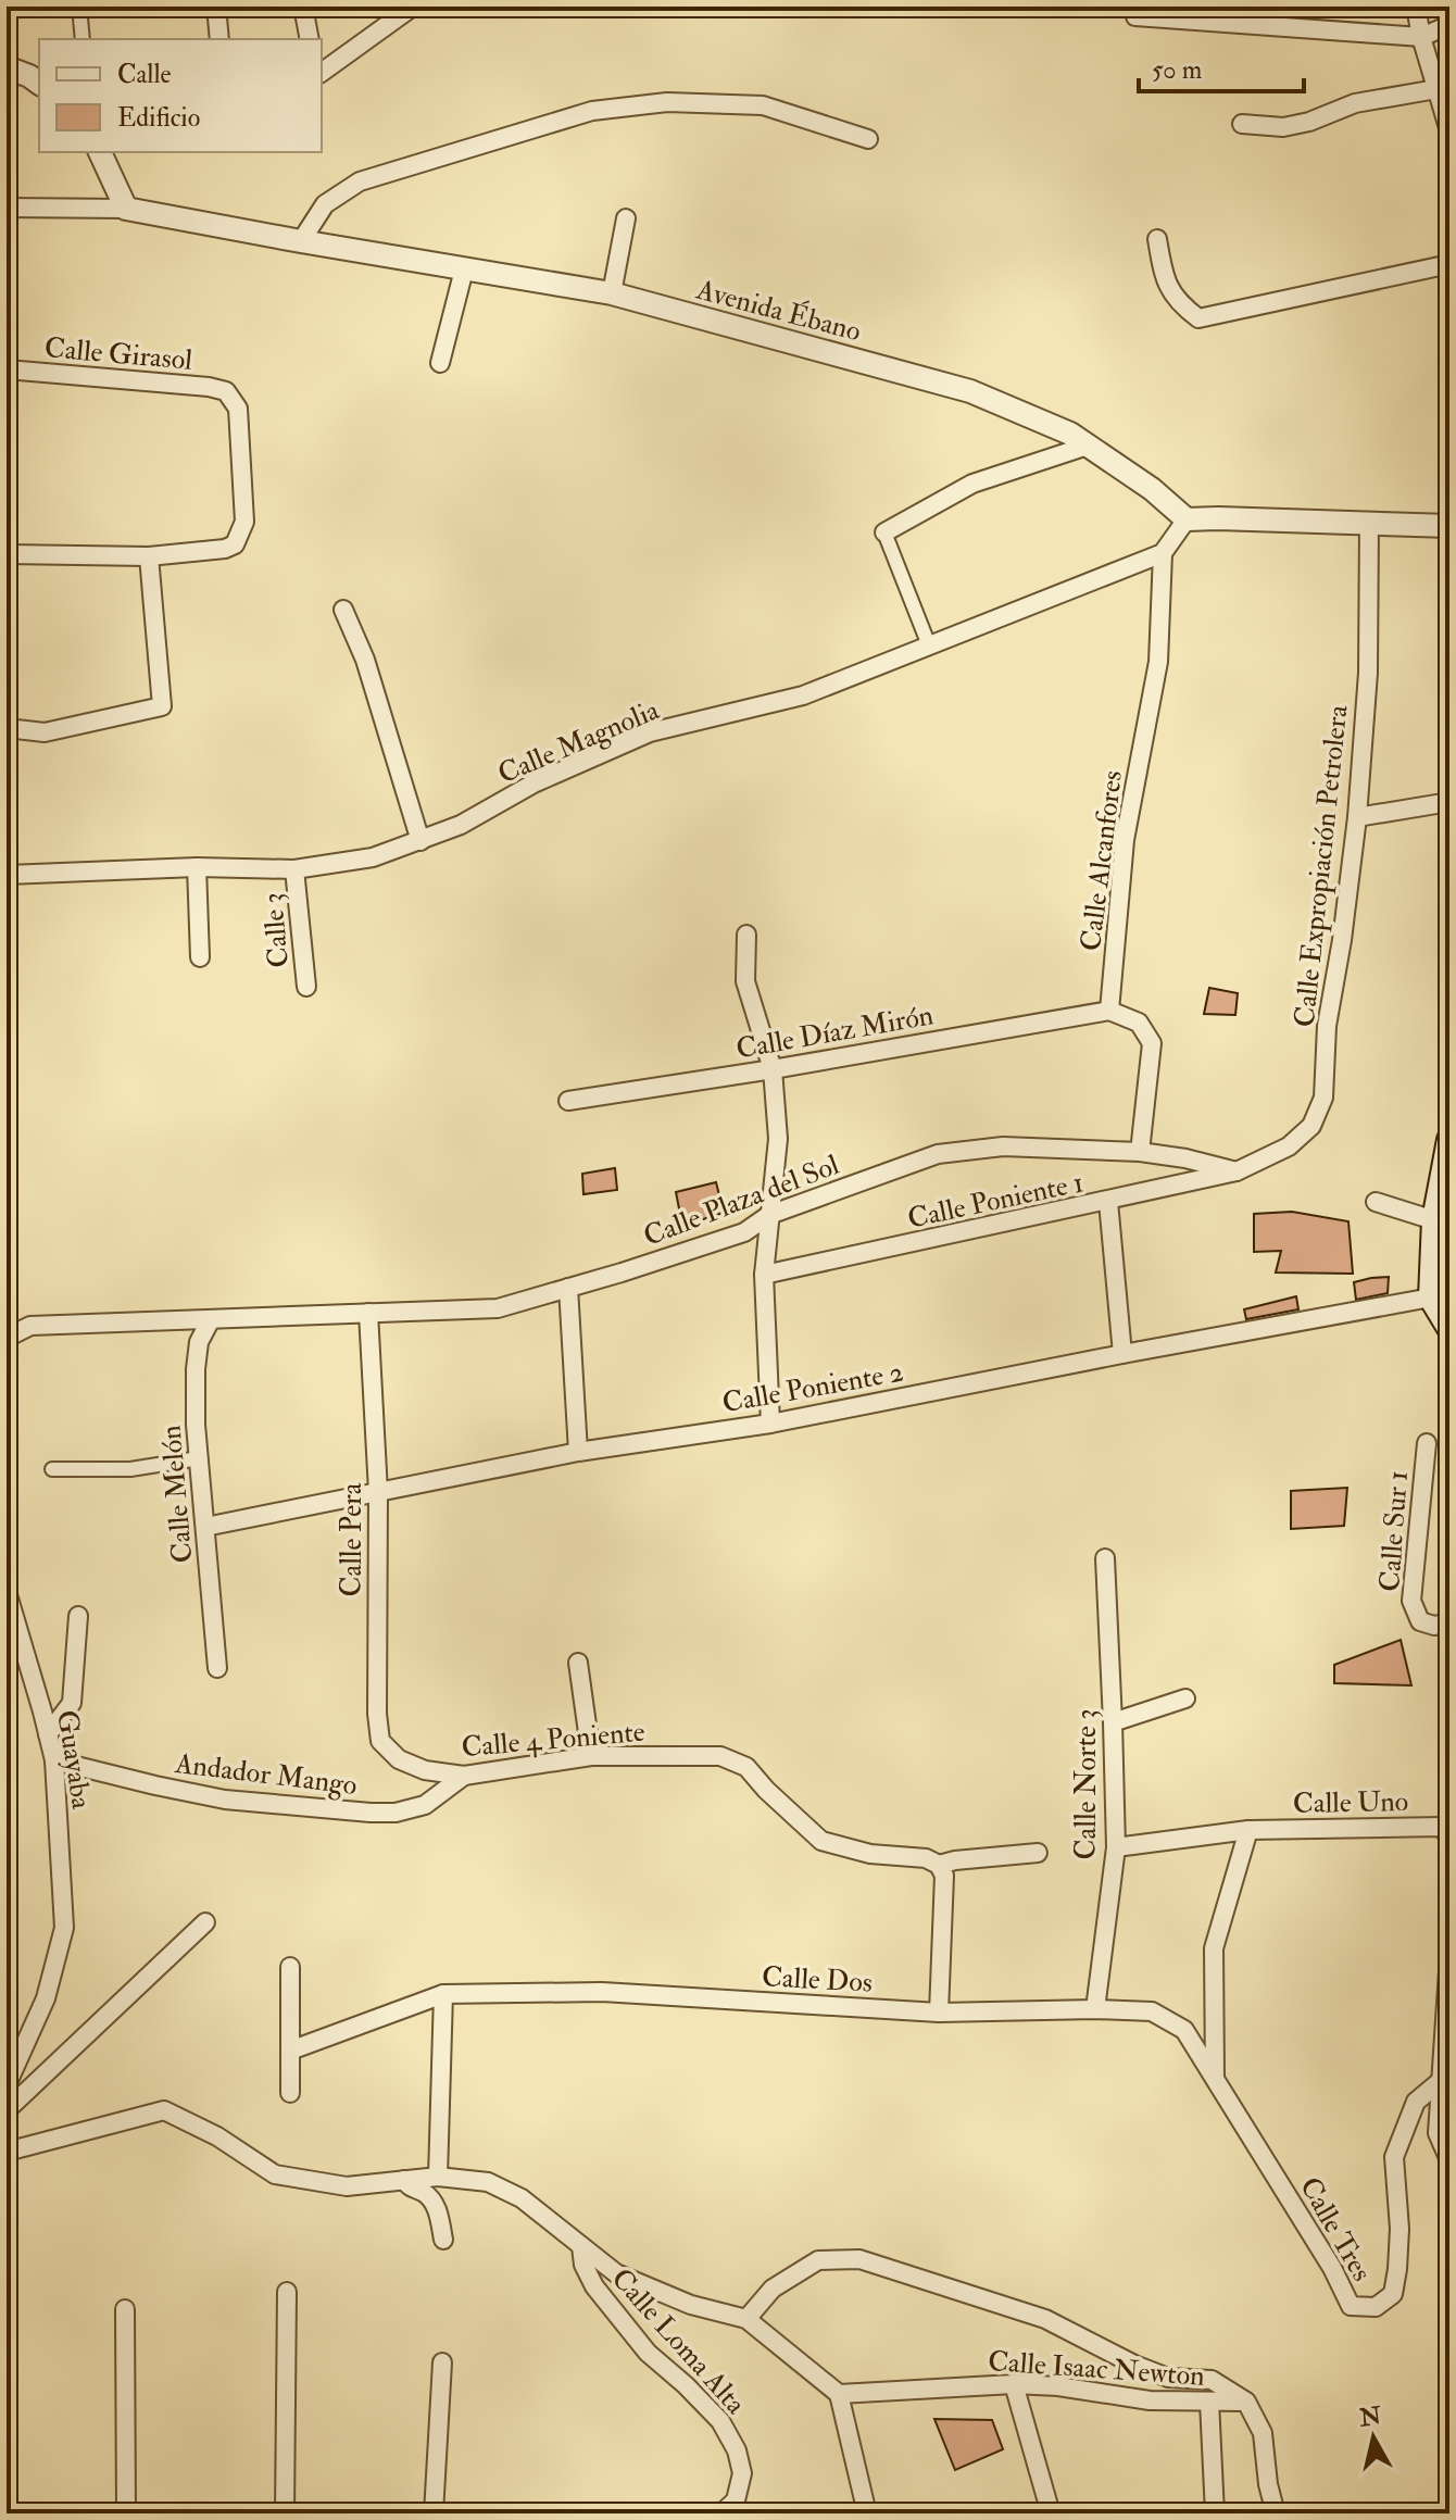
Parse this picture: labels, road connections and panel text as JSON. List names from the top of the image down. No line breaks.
{"streets":{"street":["Avenida Ébano","Calle Girasol","Calle Magnolia","Calle Alcanfores","Calle Expropiación Petrolera","Calle 3","Calle Díaz Mirón","Calle Plaza del Sol","Calle Poniente 1","Calle Poniente 2","Calle Melón","Calle Sur 1","Calle Pera","Calle 4 Poniente","Guayaba","Andador Mango","Calle Norte 3","Calle Uno","Calle Dos","Calle Tres","Calle Loma Alta","Calle Isaac Newton"]},"crossings":[["Calle Magnolia","Calle Alcanfores"],["Calle Magnolia","Calle 3"],["Calle Alcanfores","Calle Díaz Mirón"],["Calle Expropiación Petrolera","Calle Plaza del Sol"],["Calle Expropiación Petrolera","Calle Poniente 1"],["Calle Plaza del Sol","Calle Poniente 1"],["Calle Plaza del Sol","Calle Melón"],["Calle Plaza del Sol","Calle Pera"],["Calle Poniente 2","Calle Melón"],["Calle Poniente 2","Calle Pera"],["Calle Pera","Calle 4 Poniente"],["Calle 4 Poniente","Andador Mango"],["Guayaba","Andador Mango"],["Calle Norte 3","Calle Uno"],["Calle Norte 3","Calle Dos"],["Calle Dos","Calle Tres"]],"legend":["Calle","Edificio"],"scale_bar":"50 m","north":"top"}
